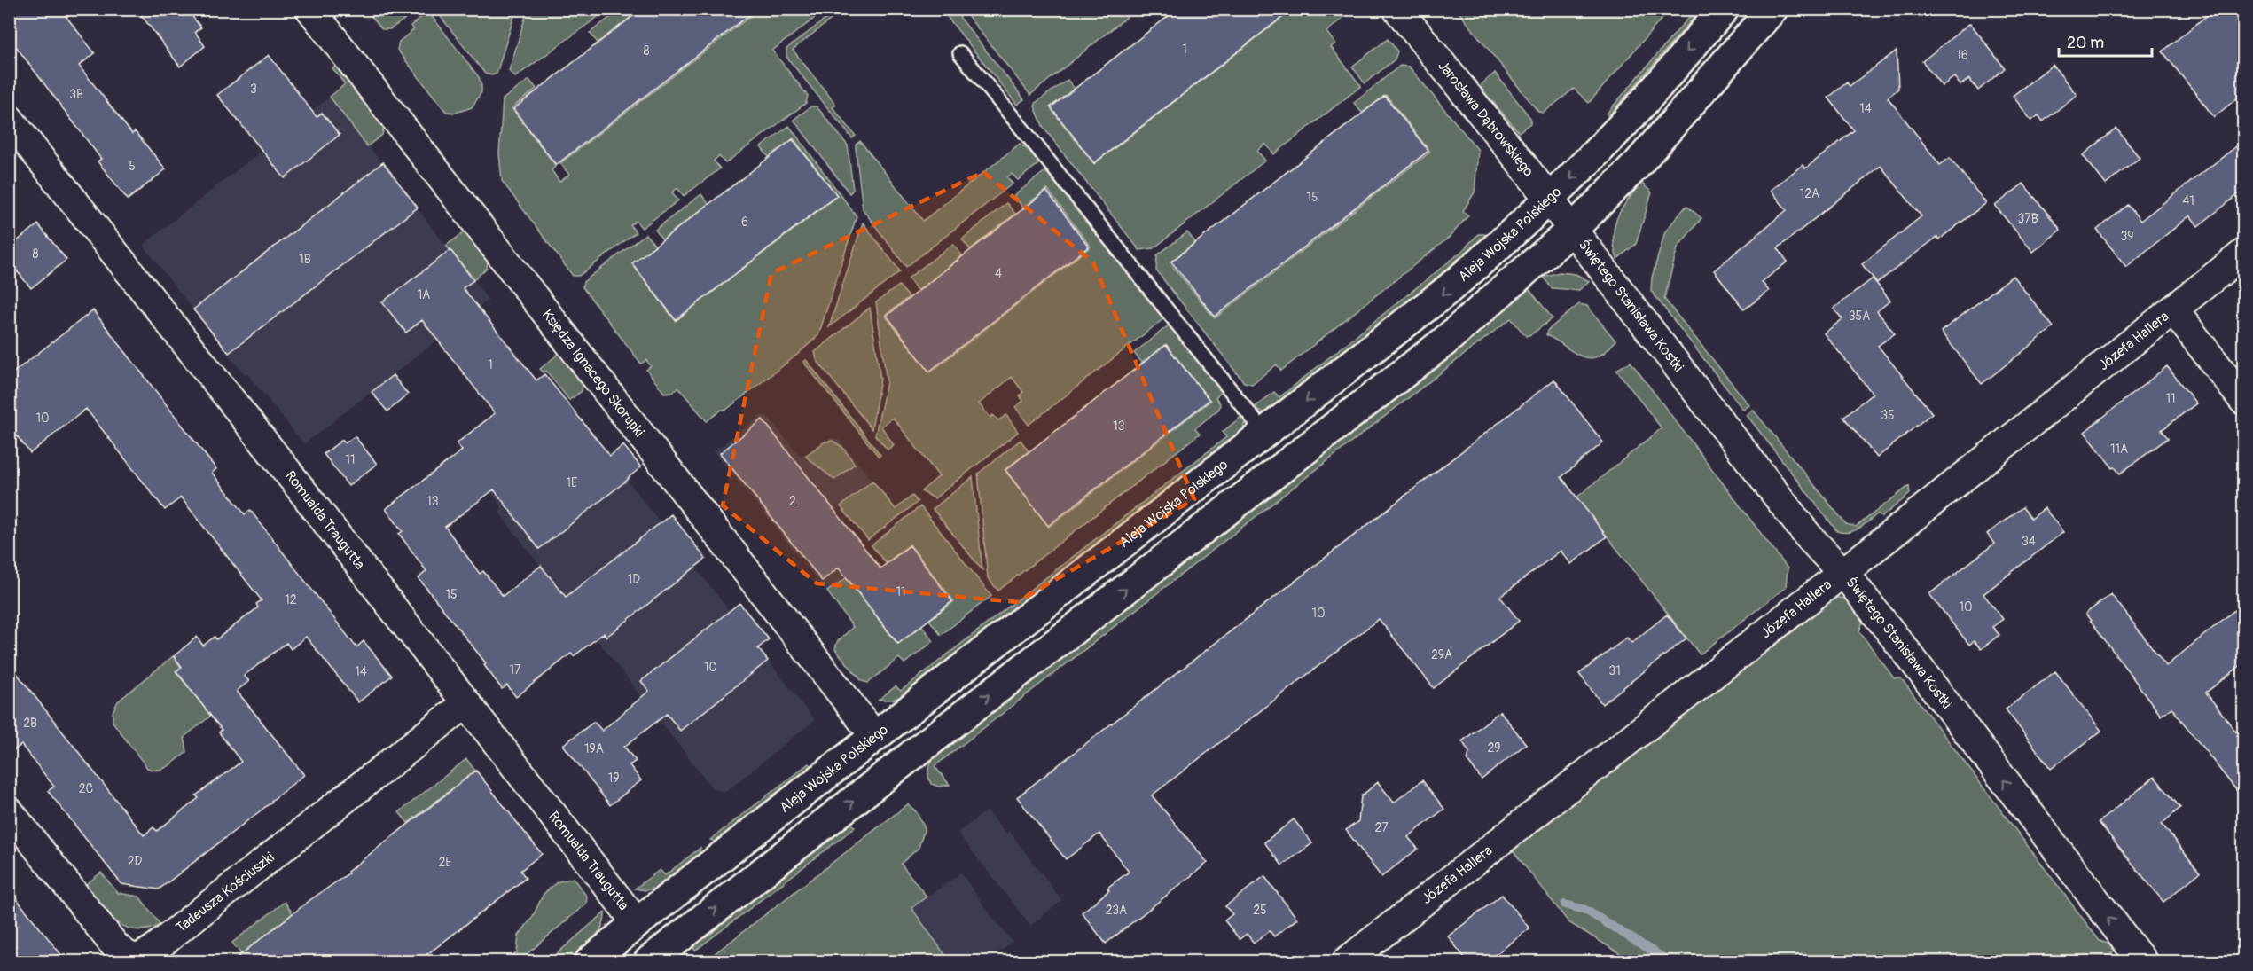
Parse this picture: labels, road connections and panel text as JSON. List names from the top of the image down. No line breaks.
{"streets":{"street":["Jarosława Dąbrowskiego","Aleja Wojska Polskiego","Świętego Stanisława Kostki","Józefa Hallera","Księdza Ignacego Skorupki","Romualda Traugutta","Tadeusza Kościuszki"]},"crossings":[["Jarosława Dąbrowskiego","Aleja Wojska Polskiego"],["Jarosława Dąbrowskiego","Świętego Stanisława Kostki"],["Aleja Wojska Polskiego","Księdza Ignacego Skorupki"],["Aleja Wojska Polskiego","Romualda Traugutta"],["Świętego Stanisława Kostki","Józefa Hallera"],["Romualda Traugutta","Tadeusza Kościuszki"]],"one_way":["Świętego Stanisława Kostki"],"house_numbers":["1","8","16","3","3B","14","5","12A","15","41","37B","6","39","8","1B","4","1A","35A","1","11","35","10","13","11A","11","1E","13","2","34","1D","11","15","12","10","10","29A","1C","17","31","14","2B","29","19A","19","2C","27","2D","2E","23A","25"],"scale_bar":"20 m"}
